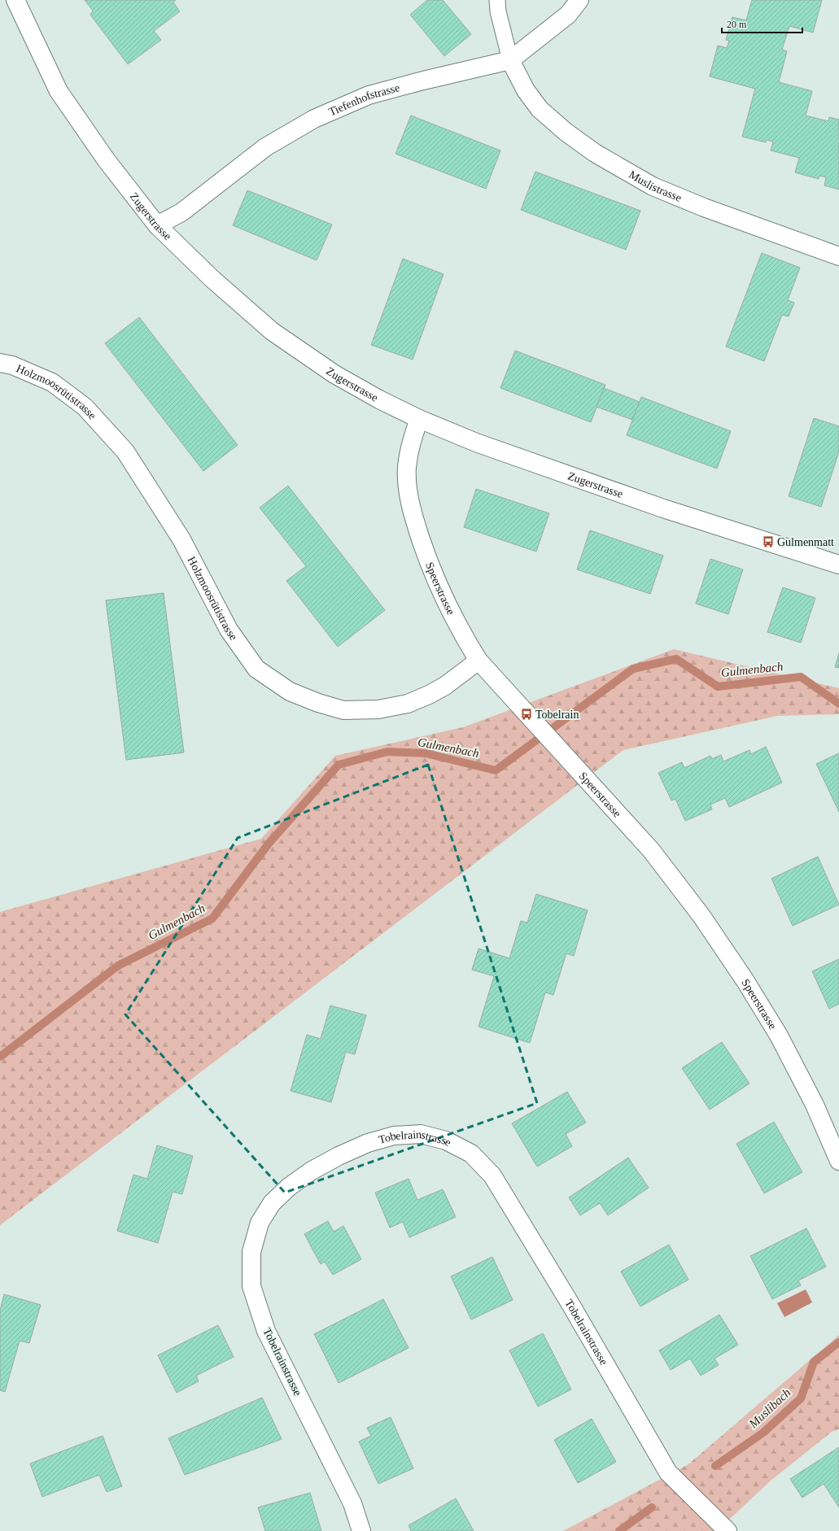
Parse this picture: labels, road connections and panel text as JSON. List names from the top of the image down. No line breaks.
{"streets":{"street":["Tiefenhofstrasse","Muslistrasse","Zugerstrasse","Holzmoosrütistrasse","Speerstrasse","Tobelrainstrasse"]},"crossings":[["Tiefenhofstrasse","Muslistrasse"],["Tiefenhofstrasse","Zugerstrasse"],["Zugerstrasse","Speerstrasse"],["Holzmoosrütistrasse","Speerstrasse"]],"water":["Gulmenbach","Muslibach"],"places":{"bus stop":["Gulmenmatt","Tobelrain"]},"scale_bar":"20 m"}
